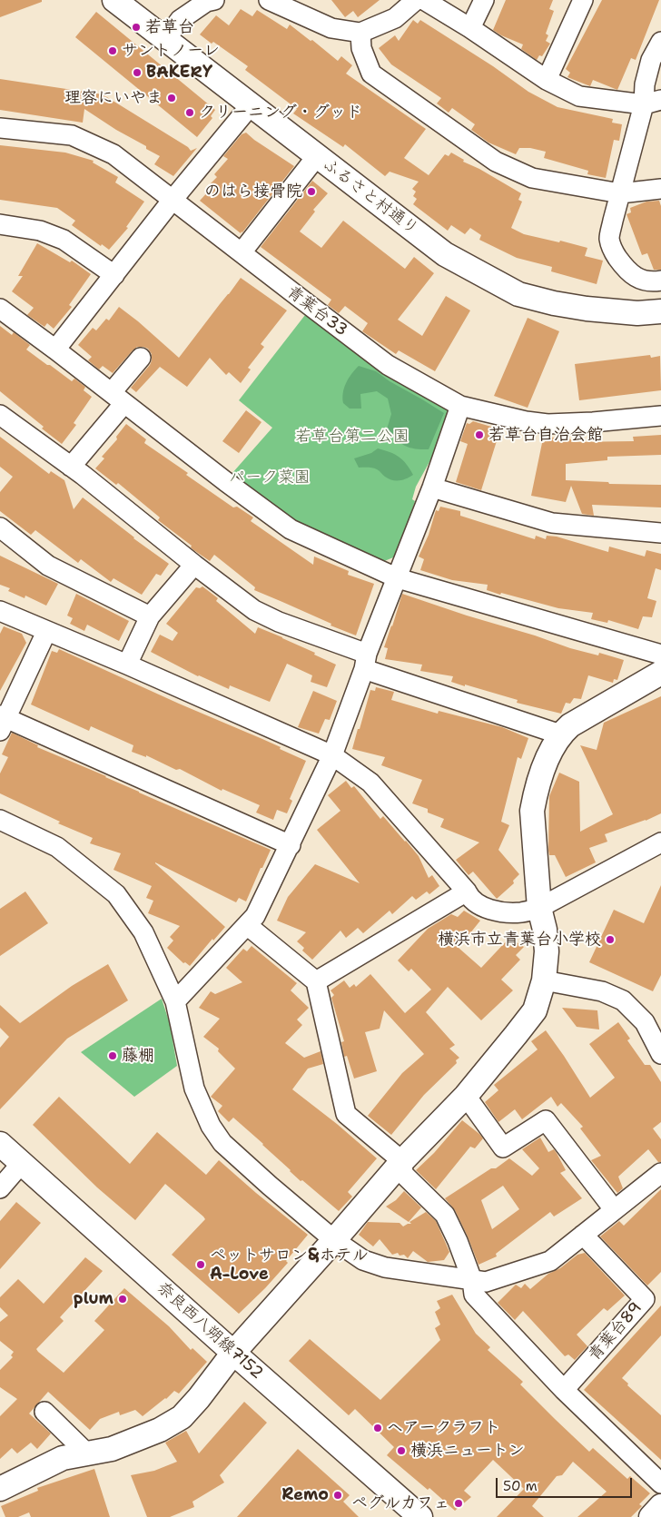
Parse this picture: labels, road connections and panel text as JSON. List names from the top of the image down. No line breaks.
{"streets":{"street":["ふるさと村通り","青葉台33","奈良西八朔線7152","青葉台89"]},"parks":["若草台第二公園","パーク菜園"],"places":["若草台","サントノーレ","BAKERY","理容にいやま","クリーニング・グッド","のはら接骨院","若草台自治会館","横浜市立青葉台小学校","藤棚","ペットサロン&ホテル A-Love","plum","ヘアークラフト","横浜ニュートン","Remo","ペグルカフェ"],"scale_bar":"50 m"}
